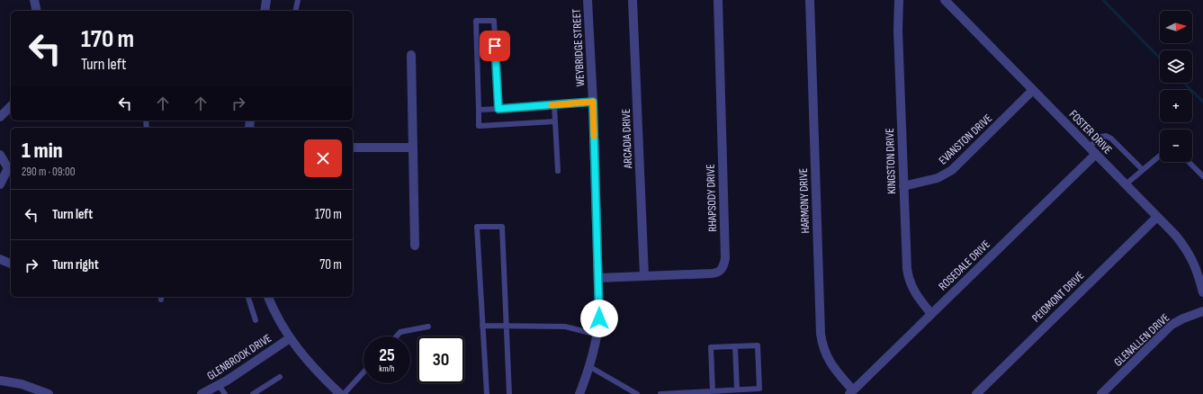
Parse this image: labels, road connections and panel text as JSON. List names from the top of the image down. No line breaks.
{"streets":{"street":["WEYBRIDGE STREET","FOSTER DRIVE","ARCADIA DRIVE","EVANSTON DRIVE","KINGSTON DRIVE","RHAPSODY DRIVE","HARMONY DRIVE","ROSEDALE DRIVE","PEIDMONT DRIVE","GLENALLEN DRIVE","GLENBROOK DRIVE"]},"crossings":[["WEYBRIDGE STREET","RHAPSODY DRIVE"],["FOSTER DRIVE","EVANSTON DRIVE"],["FOSTER DRIVE","ROSEDALE DRIVE"],["FOSTER DRIVE","PEIDMONT DRIVE"],["ARCADIA DRIVE","RHAPSODY DRIVE"],["EVANSTON DRIVE","KINGSTON DRIVE"],["KINGSTON DRIVE","ROSEDALE DRIVE"],["HARMONY DRIVE","ROSEDALE DRIVE"]],"north":"right","page":{"map_buttons":["+","−"],"turn":["170 m","Turn left"],"heading":["1 min","290 m · 09:00"],"list":[{"name":"Turn left","value":"170 m"},{"name":"Turn right","value":"70 m"}],"speed":"25 km/h","limit":"30"}}
